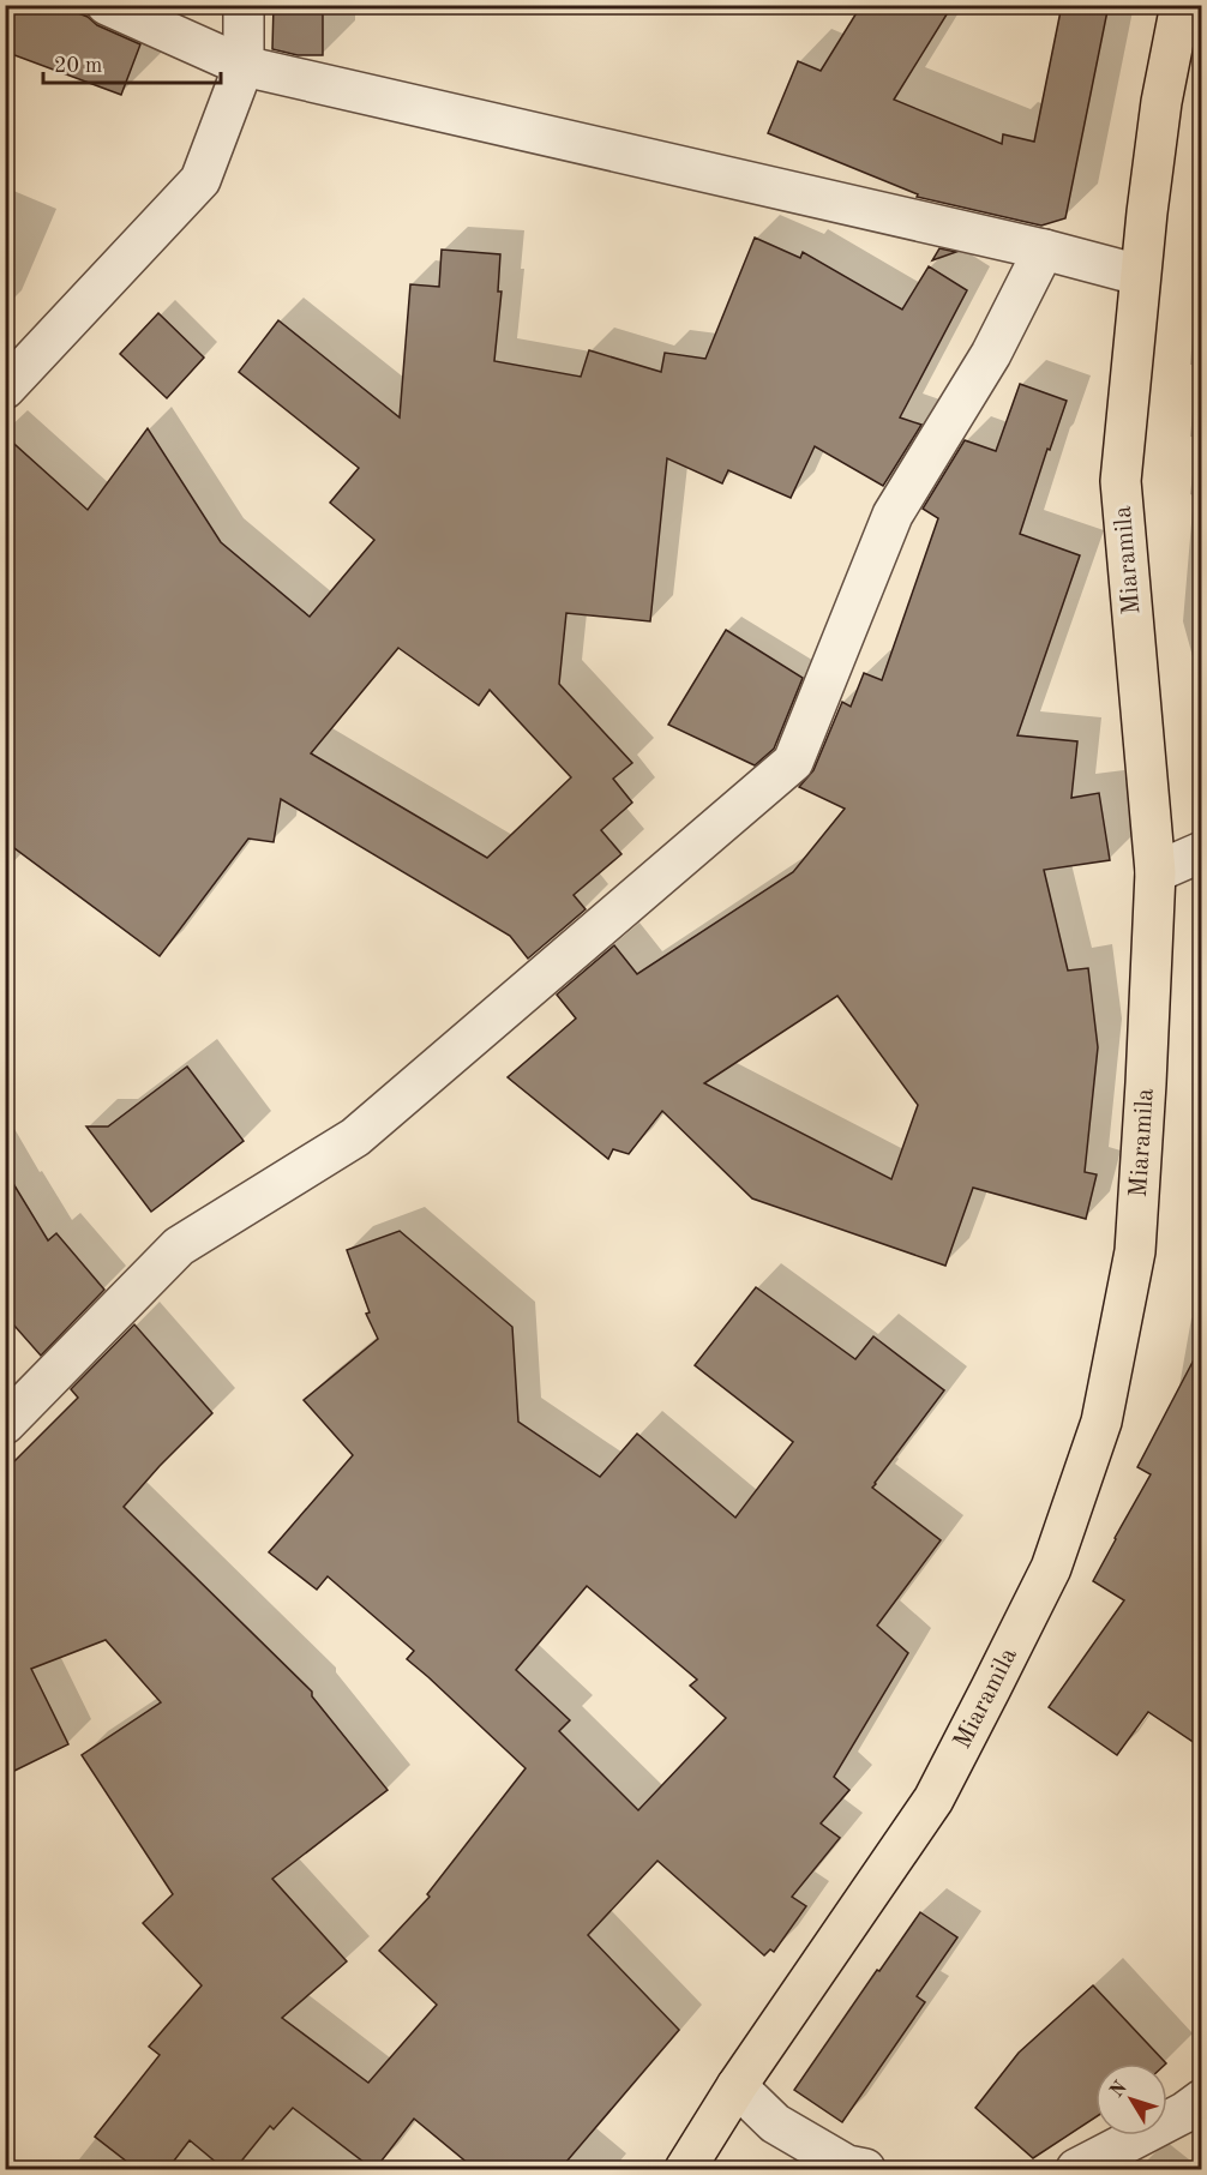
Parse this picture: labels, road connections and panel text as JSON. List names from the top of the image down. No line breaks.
{"streets":{"main road":["Miaramila"]},"scale_bar":"20 m","north":"top left"}
